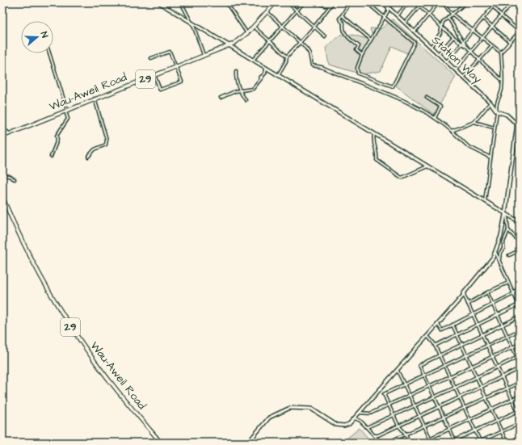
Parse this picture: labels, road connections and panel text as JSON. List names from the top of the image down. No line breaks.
{"streets":{"main road":["29","Wau-Aweil Road"],"street":["Station Way"]},"north":"right"}
